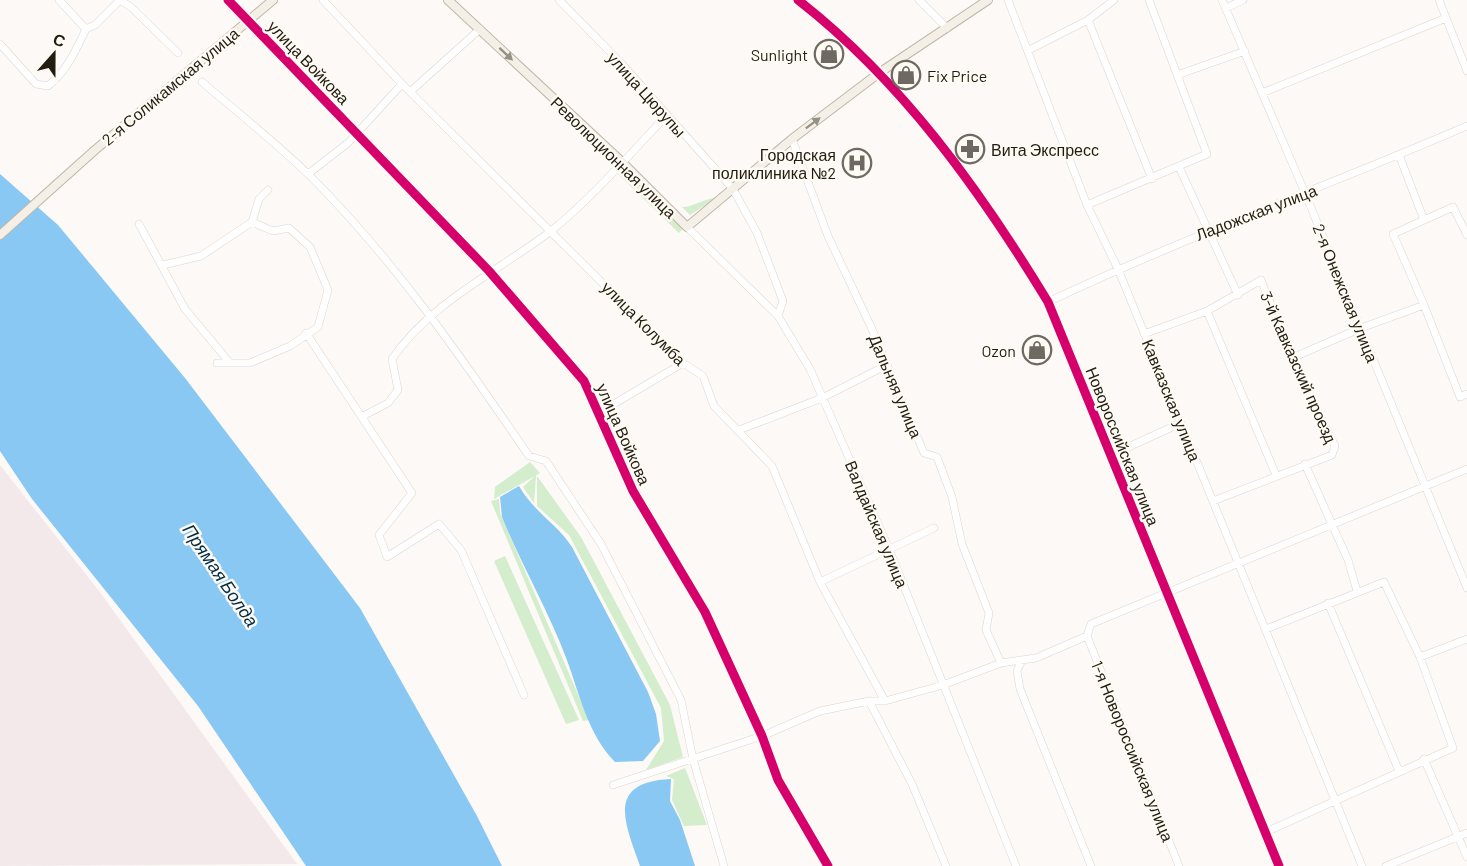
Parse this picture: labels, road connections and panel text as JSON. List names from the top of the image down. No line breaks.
{"streets":{"main road":["2-я Соликамская улица","Революционная улица"],"street":["улица Войкова","улица Цюрупы","Ладожская улица","2-я Онежская улица","улица Колумба","3-й Кавказский проезд","Дальняя улица","Кавказская улица","Новороссийская улица","Валдайская улица","1-я Новороссийская улица"]},"crossings":[["улица Войкова","2-я Соликамская улица"],["Революционная улица","Валдайская улица"],["Ладожская улица","2-я Онежская улица"],["Ладожская улица","Кавказская улица"],["Ладожская улица","Новороссийская улица"],["3-й Кавказский проезд","Кавказская улица"]],"one_way":["Революционная улица"],"water":["Прямая Болда"],"places":{"shop":["Sunlight","Fix Price","Ozon"],"pharmacy":["Вита Экспресс"],"hospital":["Городская поликлиника №2"]},"north":"top"}
